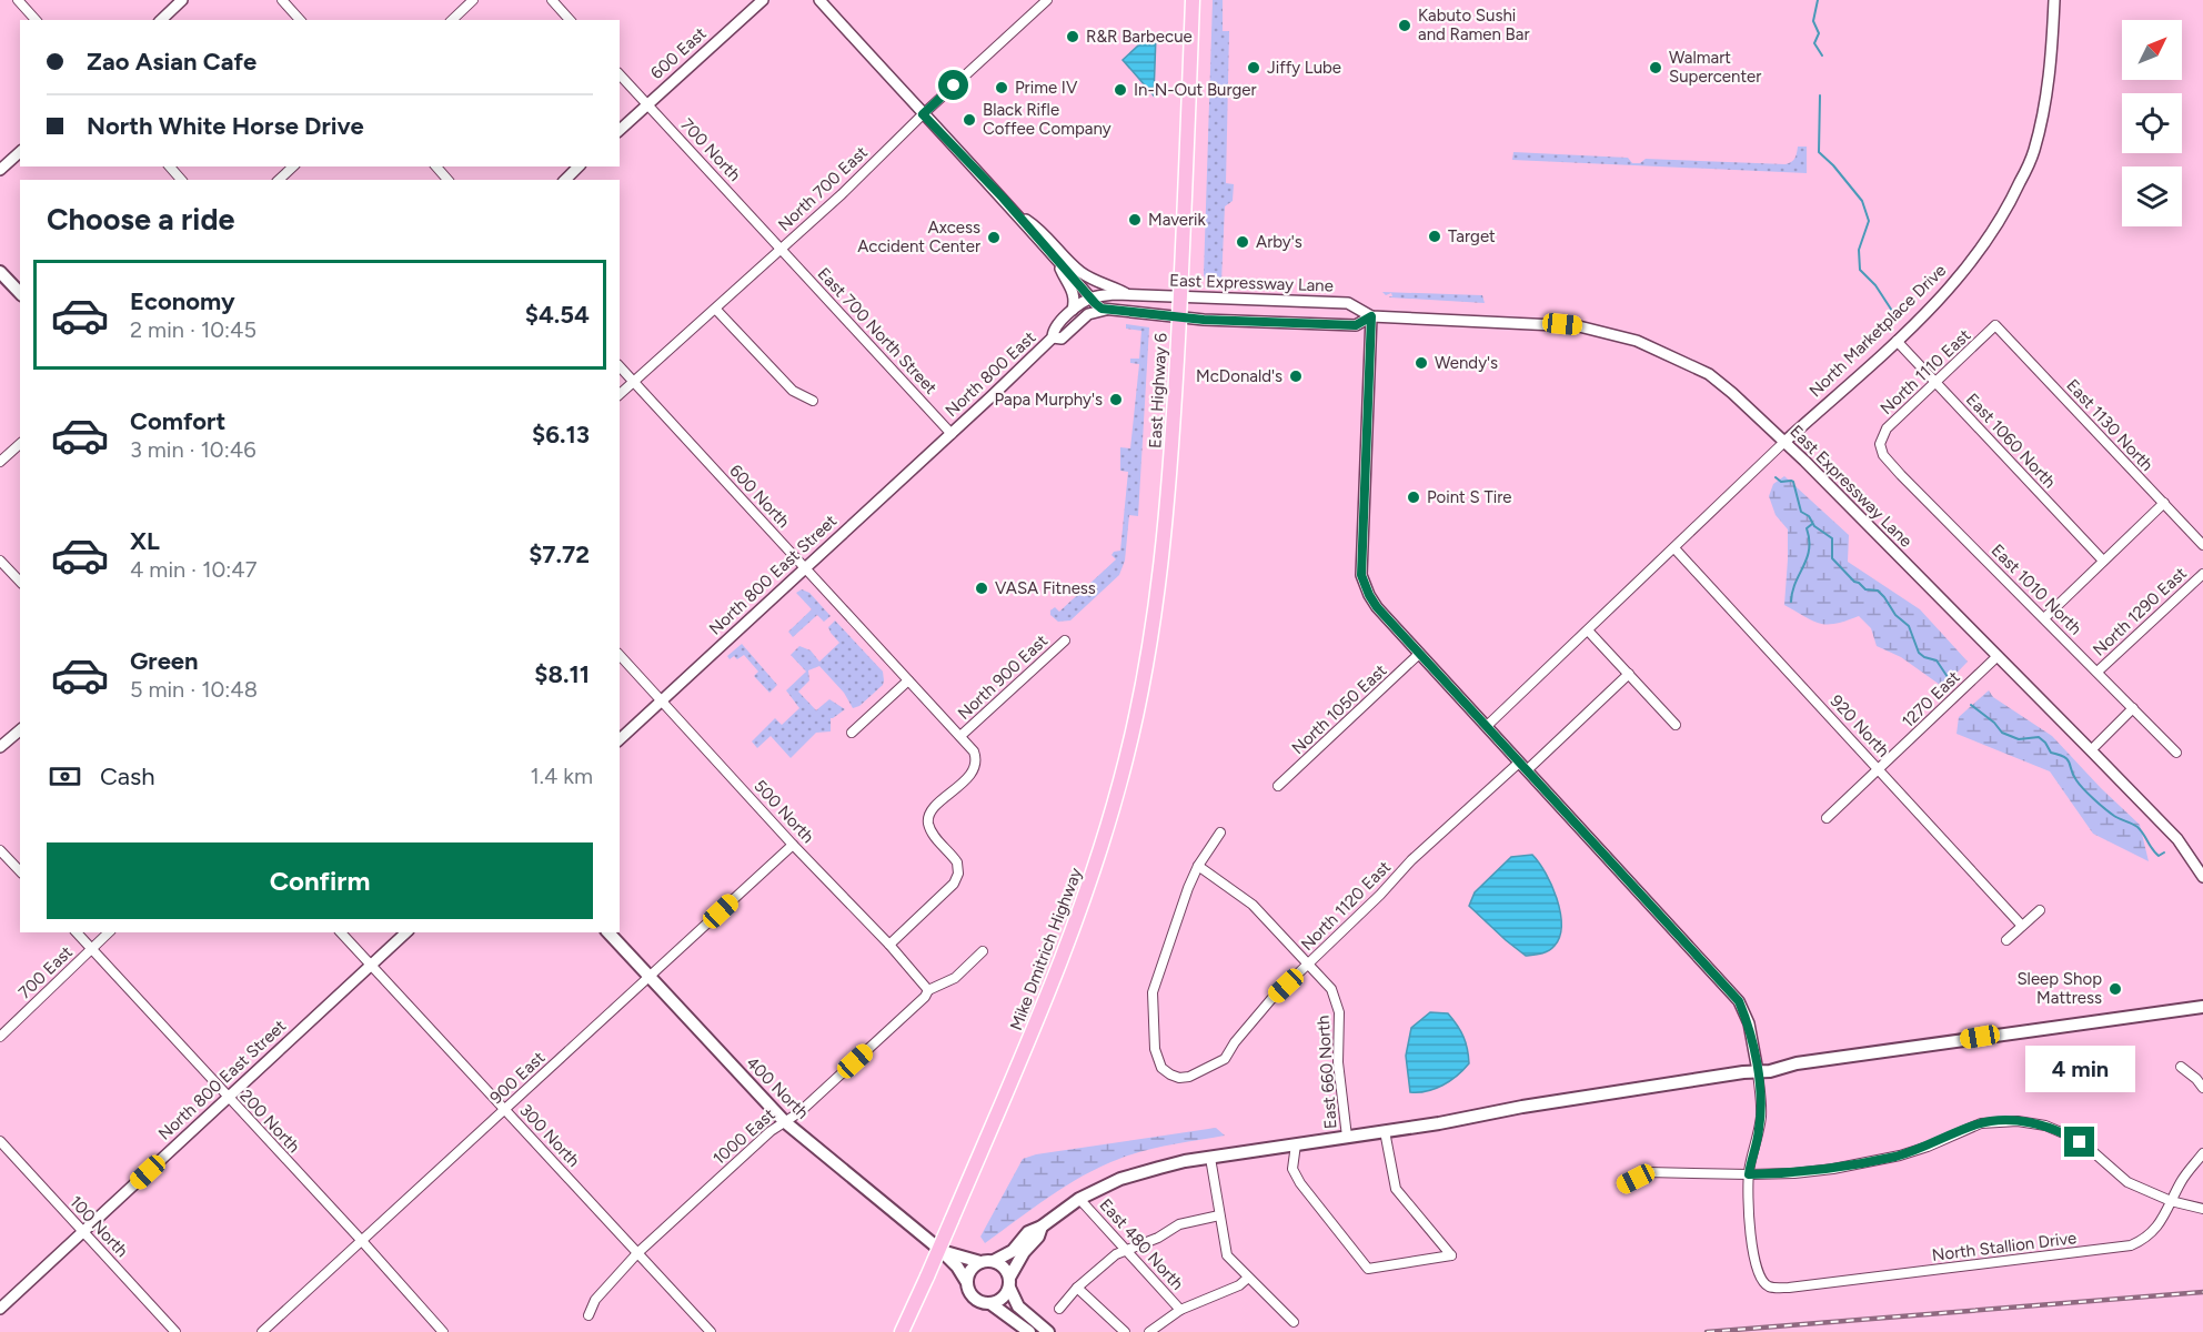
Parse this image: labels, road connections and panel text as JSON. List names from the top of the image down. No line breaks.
{"streets":{"highway":["East Highway 6","Mike Dmitrich Highway"],"main road":["400 North"],"street":["600 East","700 North","North 700 East","East Expressway Lane","East 700 North Street","North Marketplace Drive","North 1110 East","North 800 East","East 1130 North","East 1060 North","600 North","North 800 East Street","East 1010 North","North 1290 East","North 900 East","1270 East","North 1050 East","920 North","500 North","North 1120 East","700 East","East 660 North","900 East","200 North","300 North","1000 East","100 North","East 480 North","North Stallion Drive"]},"crossings":[["600 East","700 North"],["700 North","North 700 East"],["700 North","East 700 North Street"],["North 700 East","East 700 North Street"],["North 700 East","600 North"],["East Expressway Lane","North Marketplace Drive"],["East Expressway Lane","North 800 East"],["East Expressway Lane","East Highway 6"],["East Expressway Lane","1270 East"],["East 700 North Street","North 800 East"],["East 700 North Street","North 800 East Street"],["North Marketplace Drive","East 1060 North"],["North Marketplace Drive","920 North"],["North 1110 East","East 1130 North"],["North 1110 East","East 1060 North"],["North 1110 East","East 1010 North"],["North 800 East","North 800 East Street"],["East Highway 6","Mike Dmitrich Highway"],["600 North","North 800 East Street"],["600 North","North 900 East"],["600 North","500 North"],["North 800 East Street","500 North"],["North 800 East Street","200 North"],["North 800 East Street","300 North"],["North 800 East Street","100 North"],["East 1010 North","North 1290 East"],["1270 East","920 North"],["500 North","900 East"],["500 North","1000 East"],["North 1120 East","East 660 North"],["700 East","200 North"],["900 East","400 North"],["900 East","200 North"],["900 East","300 North"],["400 North","1000 East"],["300 North","1000 East"]],"places":["Kabuto Sushi and Ramen Bar","R&R Barbecue","Jiffy Lube","Walmart Supercenter","Prime IV","In-N-Out Burger","Black Rifle Coffee Company","Maverik","Target","Axcess Accident Center","Arby's","Wendy's","McDonald's","Papa Murphy's","Point S Tire","VASA Fitness","Sleep Shop Mattress"],"north":"top right","page":{"banner":["Zao Asian Cafe","North White Horse Drive"],"heading":"Choose a ride","list":[{"name":"Economy","note":"2 min · 10:45","value":"$4.54"},{"name":"Comfort","note":"3 min · 10:46","value":"$6.13"},{"name":"XL","note":"4 min · 10:47","value":"$7.72"},{"name":"Green","note":"5 min · 10:48","value":"$8.11"}],"pay":["Cash","1.4 km"],"buttons":"Confirm","bubble":"4 min"}}
